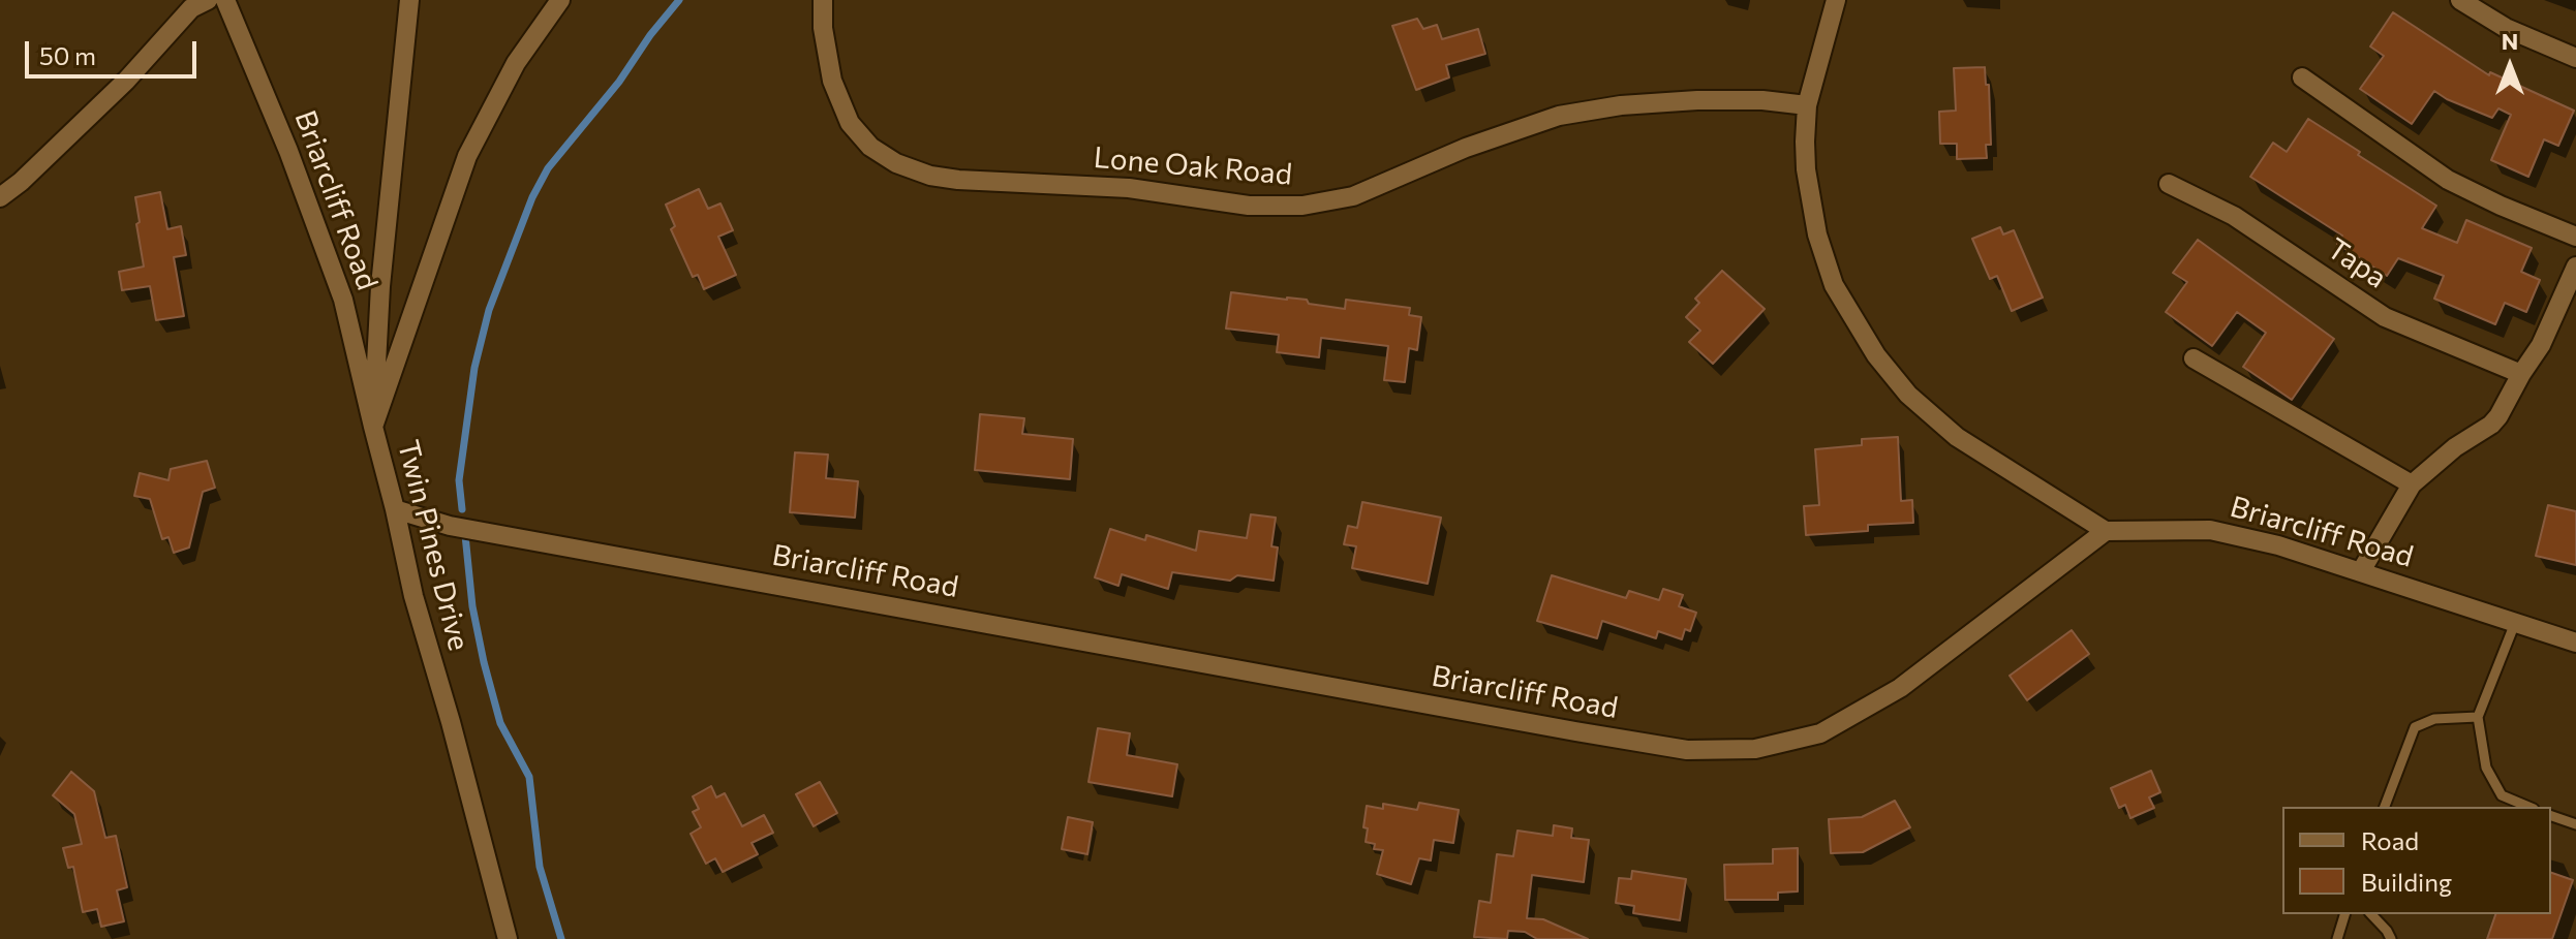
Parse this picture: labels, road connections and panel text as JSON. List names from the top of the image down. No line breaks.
{"streets":{"street":["Lone Oak Road","Briarcliff Road","Tapa","Twin Pines Drive"]},"crossings":[["Briarcliff Road","Twin Pines Drive"]],"legend":["Road","Building"],"scale_bar":"50 m","north":"top"}
